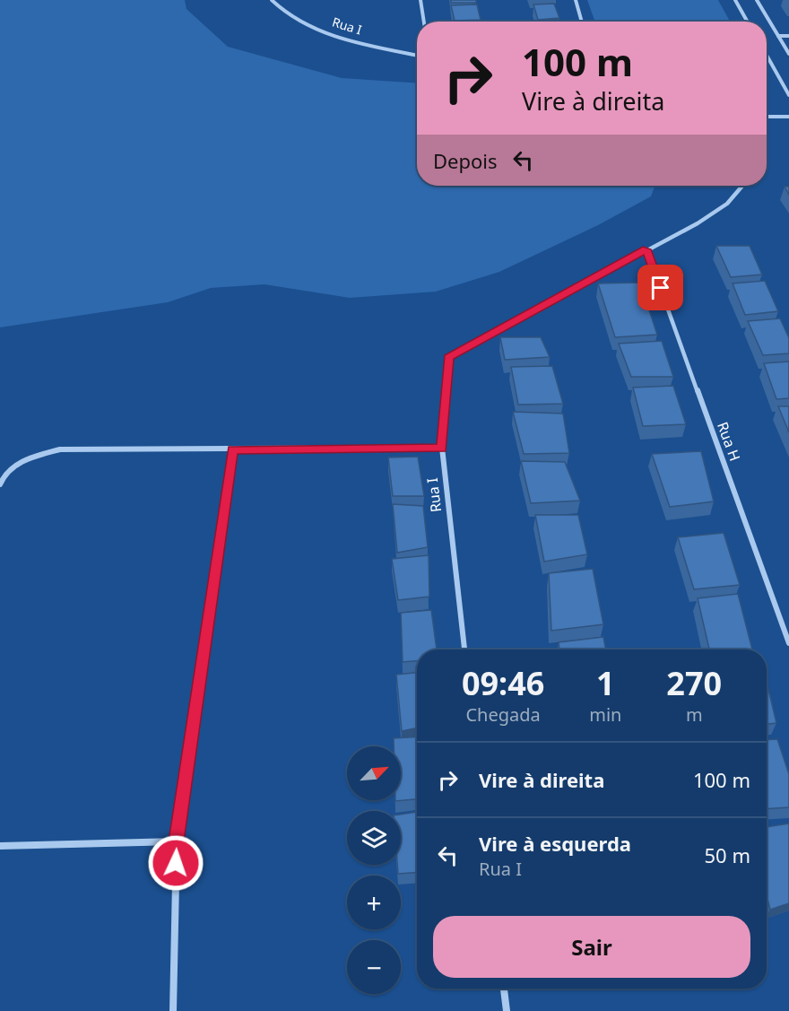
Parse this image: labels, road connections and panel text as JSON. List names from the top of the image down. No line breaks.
{"streets":{"street":["Rua I","Rua H"]},"crossings":[["Rua I","Rua H"]],"north":"top right","page":{"turn":["100 m","Vire à direita"],"then":"Depois","eta":["09:46","Chegada","1","min","270","m"],"list":[{"name":"Vire à direita","value":"100 m"},{"name":"Vire à esquerda","note":"Rua I","value":"50 m"}],"map_buttons":["+","−"],"buttons":"Sair"}}
